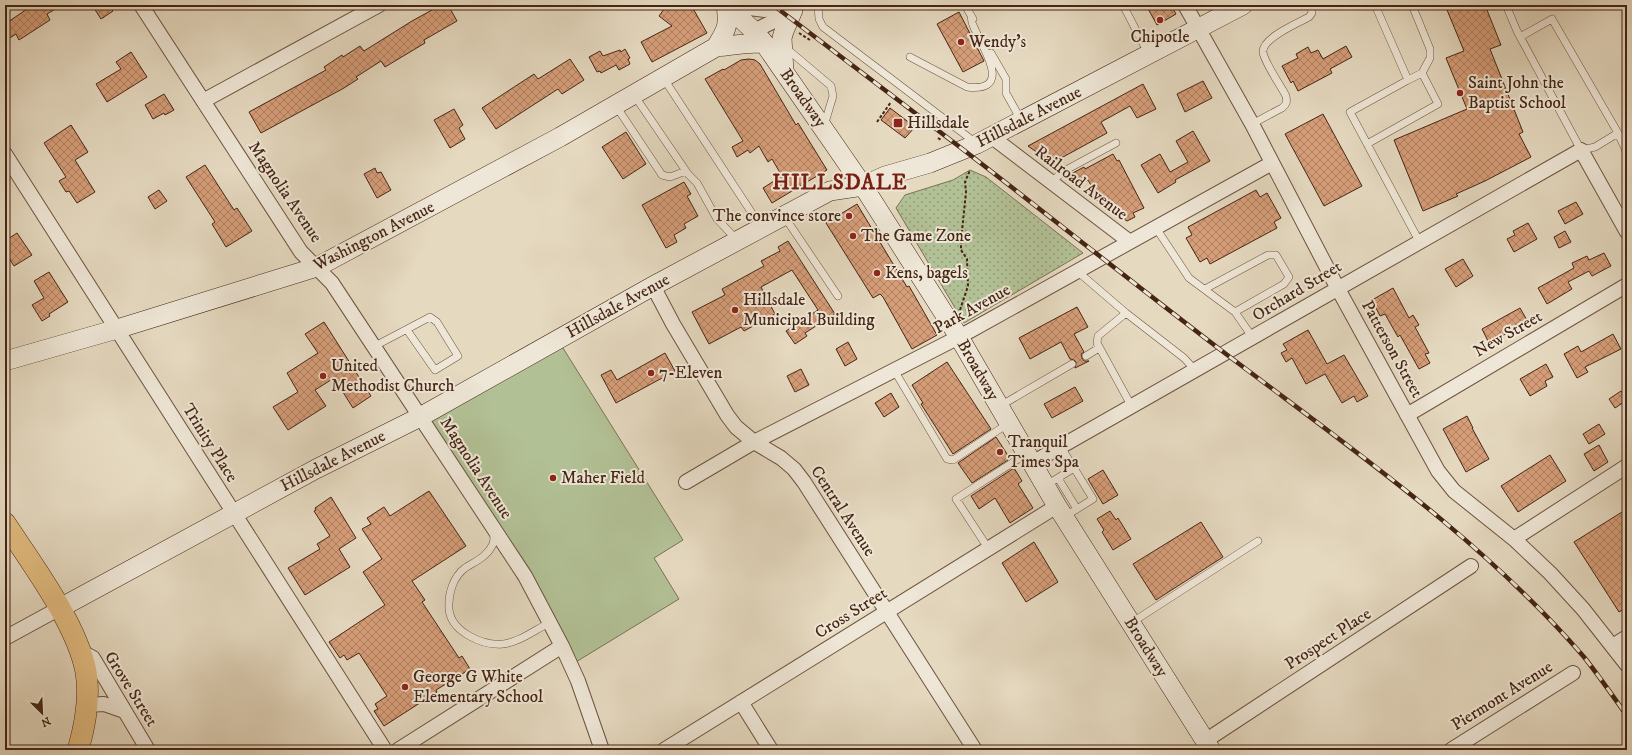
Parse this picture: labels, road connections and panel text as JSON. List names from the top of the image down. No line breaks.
{"streets":{"street":["Broadway","Hillsdale Avenue","Railroad Avenue","Magnolia Avenue","Washington Avenue","Orchard Street","Park Avenue","New Street","Patterson Street","Trinity Place","Central Avenue","Cross Street","Prospect Place","Grove Street","Piermont Avenue"]},"crossings":[["Broadway","Hillsdale Avenue"],["Broadway","Washington Avenue"],["Broadway","Orchard Street"],["Broadway","Park Avenue"],["Broadway","Cross Street"],["Broadway","Prospect Place"],["Hillsdale Avenue","Railroad Avenue"],["Hillsdale Avenue","Magnolia Avenue"],["Hillsdale Avenue","Patterson Street"],["Hillsdale Avenue","Trinity Place"],["Hillsdale Avenue","Central Avenue"],["Railroad Avenue","Park Avenue"],["Magnolia Avenue","Washington Avenue"],["Washington Avenue","Trinity Place"],["Orchard Street","Patterson Street"],["Park Avenue","Patterson Street"],["Park Avenue","Central Avenue"],["New Street","Patterson Street"],["Central Avenue","Cross Street"]],"districts":["HILLSDALE"],"places":{"other":["Chipotle","Wendy's","Saint John the Baptist School","The convince store","The Game Zone","Kens, bagels","Hillsdale Municipal Building","7-Eleven","United Methodist Church","Tranquil Times Spa","Maher Field","George G White Elementary School"],"transit":["Hillsdale"]},"north":"bottom right"}
